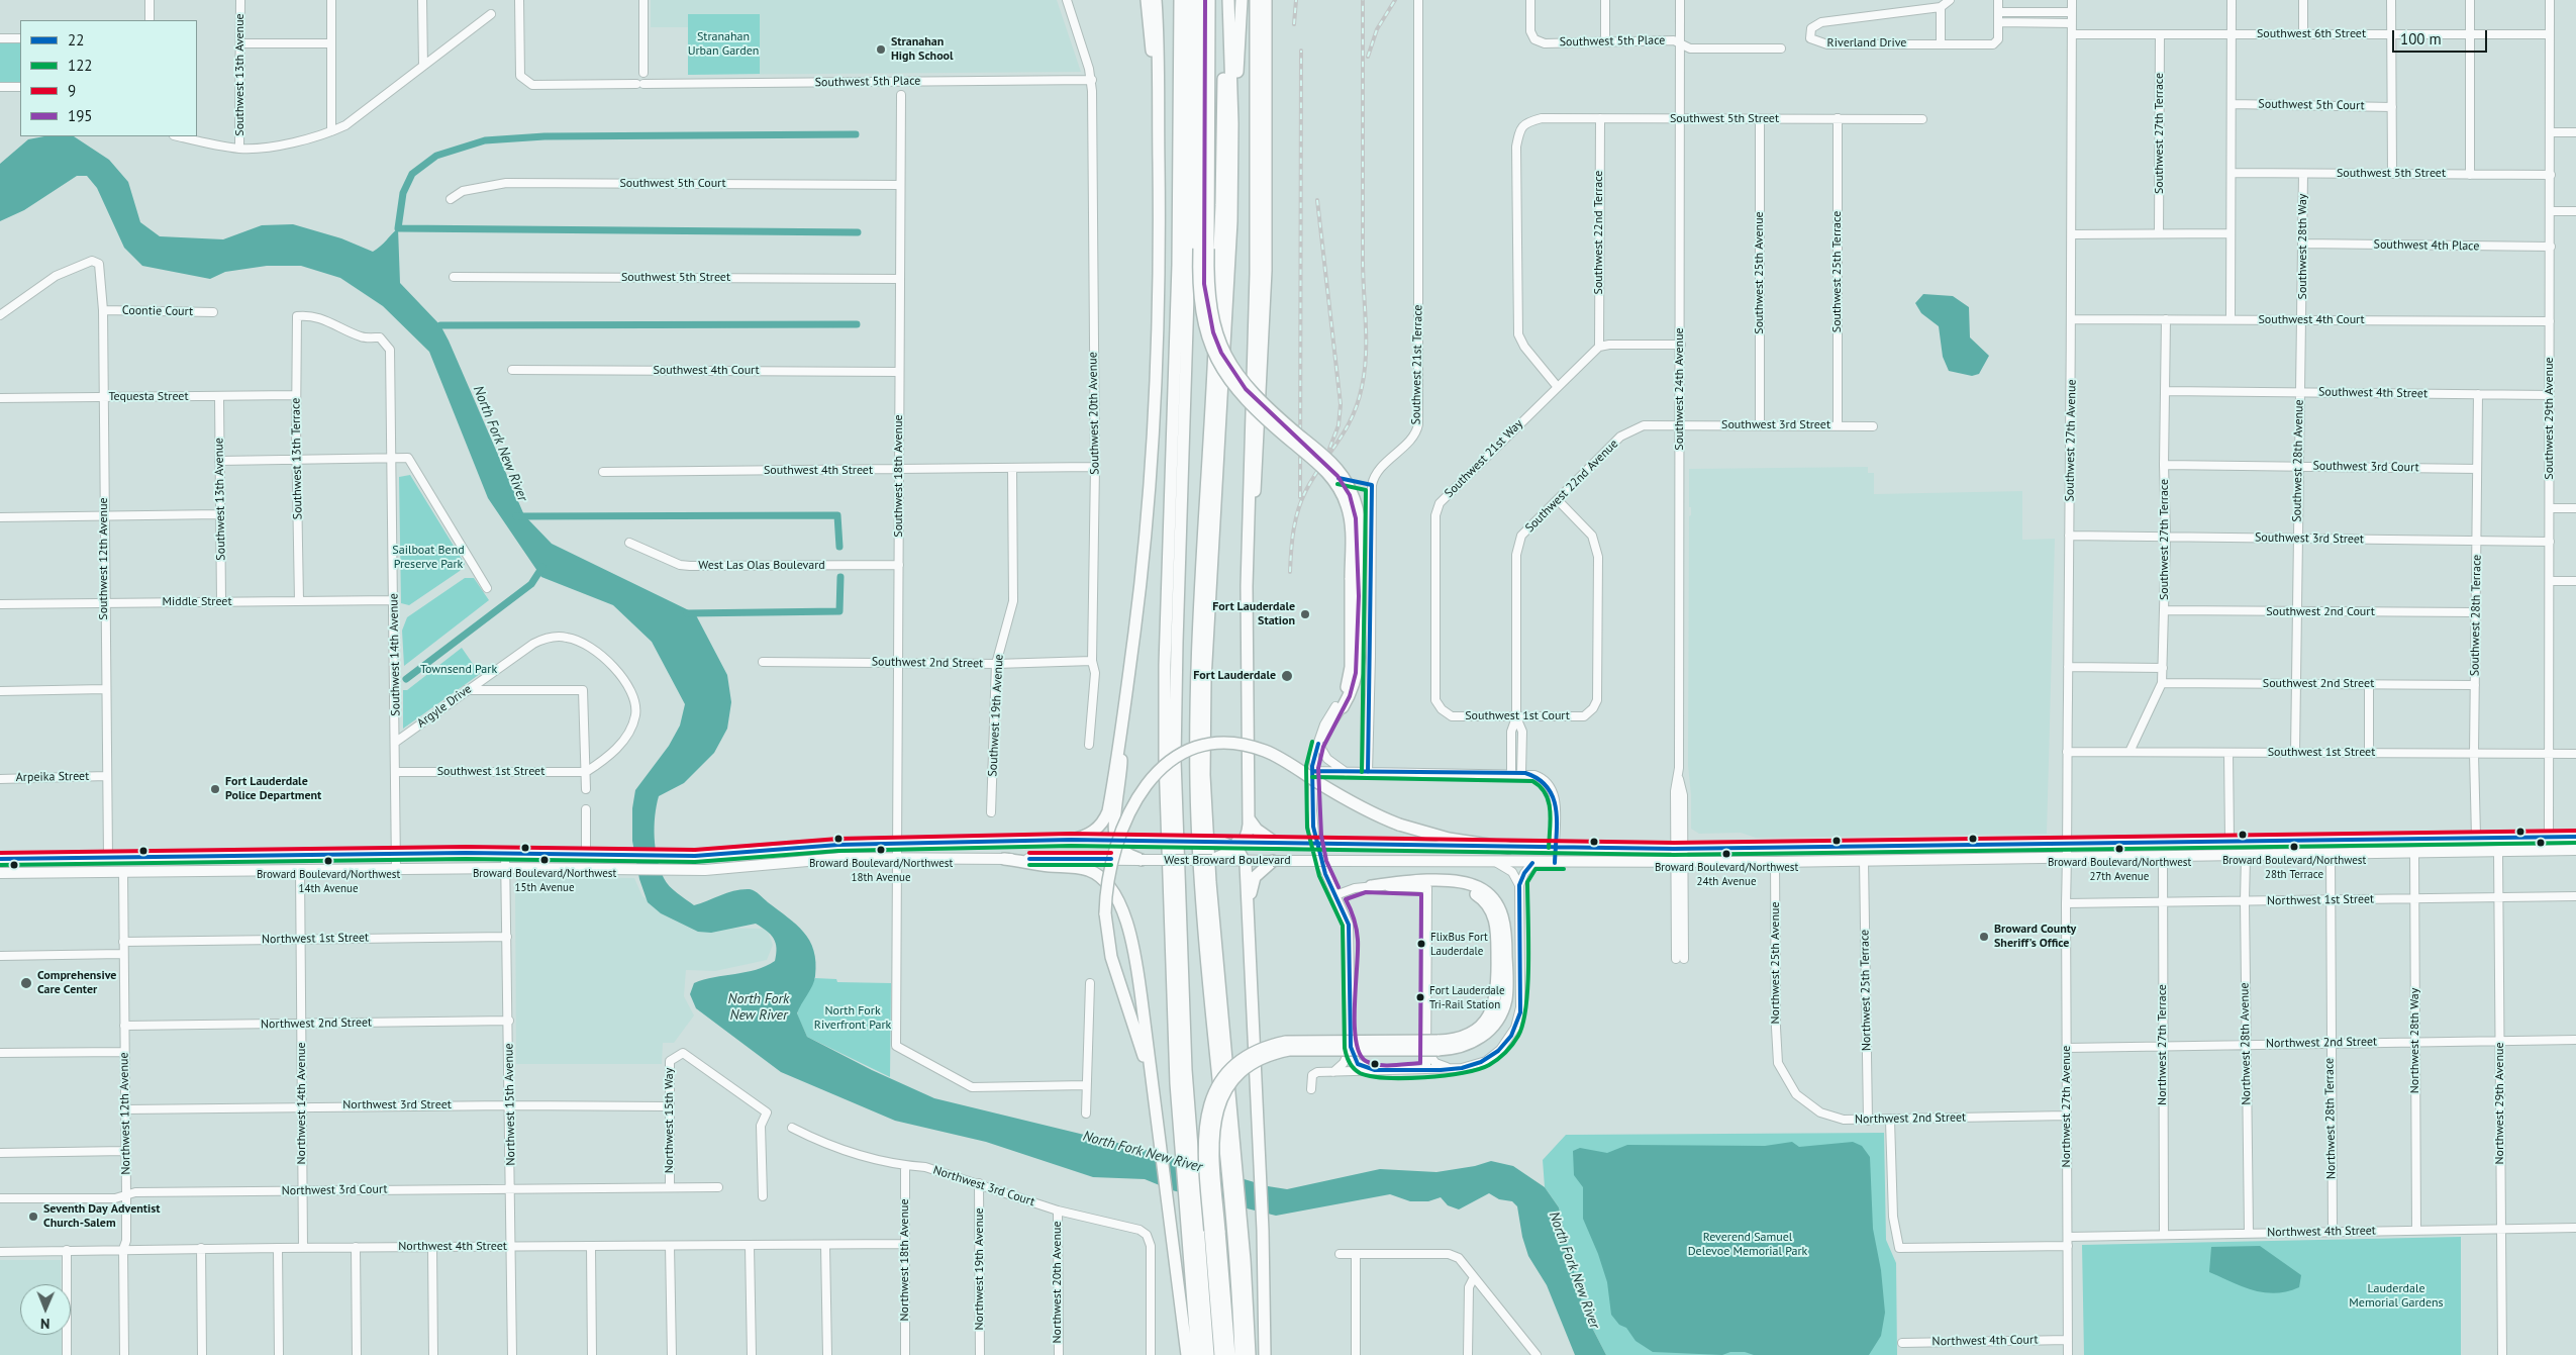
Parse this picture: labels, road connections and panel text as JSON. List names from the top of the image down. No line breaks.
{"streets":{"main road":["West Broward Boulevard"],"street":["Southwest 6th Street","Southwest 5th Place","Riverland Drive","Southwest 13th Avenue","Southwest 5th Court","Southwest 5th Street","Southwest 27th Terrace","Southwest 22nd Terrace","Southwest 4th Place","Southwest 28th Way","Southwest 25th Terrace","Southwest 25th Avenue","Coontie Court","Southwest 4th Court","Southwest 21st Terrace","Southwest 24th Avenue","Southwest 4th Street","Tequesta Street","Southwest 20th Avenue","Southwest 29th Avenue","Southwest 3rd Street","Southwest 27th Avenue","Southwest 13th Terrace","Southwest 21st Way","Southwest 28th Avenue","Southwest 3rd Court","Southwest 18th Avenue","Southwest 22nd Avenue","Southwest 12th Avenue","West Las Olas Boulevard","Middle Street","Southwest 2nd Court","Southwest 28th Terrace","Southwest 14th Avenue","Southwest 2nd Street","Argyle Drive","Southwest 19th Avenue","Southwest 1st Court","Southwest 1st Street","Arpeika Street","Northwest 1st Street","Northwest 25th Avenue","Northwest 25th Terrace","Northwest 2nd Street","Northwest 28th Way","Northwest 28th Avenue","Northwest 27th Terrace","Northwest 14th Avenue","Northwest 29th Avenue","Northwest 15th Avenue","Northwest 3rd Street","Northwest 27th Avenue","Northwest 12th Avenue","Northwest 28th Terrace","Northwest 15th Way","Northwest 3rd Court","Northwest 4th Street","Northwest 18th Avenue","Northwest 19th Avenue","Northwest 20th Avenue","Northwest 4th Court"]},"crossings":[["Southwest 6th Street","Southwest 27th Terrace"],["Southwest 6th Street","Southwest 29th Avenue"],["Southwest 6th Street","Southwest 27th Avenue"],["Southwest 5th Place","Southwest 24th Avenue"],["Southwest 5th Place","Southwest 20th Avenue"],["Southwest 13th Avenue","Tequesta Street"],["Southwest 13th Avenue","Middle Street"],["Southwest 5th Court","Southwest 18th Avenue"],["Southwest 5th Street","Southwest 22nd Terrace"],["Southwest 5th Street","Southwest 28th Way"],["Southwest 5th Street","Southwest 25th Terrace"],["Southwest 5th Street","Southwest 25th Avenue"],["Southwest 5th Street","Southwest 24th Avenue"],["Southwest 5th Street","Southwest 29th Avenue"],["Southwest 5th Street","Southwest 21st Way"],["Southwest 5th Street","Southwest 18th Avenue"],["Southwest 27th Terrace","Southwest 4th Court"],["Southwest 27th Terrace","Southwest 4th Street"],["Southwest 27th Terrace","Southwest 3rd Street"],["Southwest 27th Terrace","Southwest 3rd Court"],["Southwest 27th Terrace","Southwest 2nd Court"],["Southwest 27th Terrace","Southwest 2nd Street"],["Southwest 27th Terrace","Southwest 1st Street"],["Southwest 22nd Terrace","Southwest 21st Way"],["Southwest 4th Place","Southwest 28th Way"],["Southwest 4th Place","Southwest 29th Avenue"],["Southwest 28th Way","Southwest 4th Court"],["Southwest 28th Way","Southwest 28th Avenue"],["Southwest 25th Terrace","Southwest 3rd Street"],["Southwest 25th Avenue","Southwest 3rd Street"],["Coontie Court","Southwest 12th Avenue"],["Southwest 4th Court","Southwest 29th Avenue"],["Southwest 4th Court","Southwest 27th Avenue"],["Southwest 4th Court","Southwest 28th Avenue"],["Southwest 4th Court","Southwest 18th Avenue"],["Southwest 24th Avenue","Southwest 3rd Street"],["Southwest 24th Avenue","Southwest 22nd Avenue"],["Southwest 24th Avenue","West Broward Boulevard"],["Southwest 4th Street","Southwest 20th Avenue"],["Southwest 4th Street","Southwest 29th Avenue"],["Southwest 4th Street","Southwest 28th Avenue"],["Southwest 4th Street","Southwest 18th Avenue"],["Southwest 4th Street","Southwest 28th Terrace"],["Southwest 4th Street","Southwest 19th Avenue"],["Tequesta Street","Southwest 13th Terrace"],["Tequesta Street","Southwest 12th Avenue"],["Southwest 20th Avenue","Southwest 2nd Street"],["Southwest 29th Avenue","Southwest 3rd Street"],["Southwest 29th Avenue","Southwest 1st Street"],["Southwest 29th Avenue","West Broward Boulevard"],["Southwest 3rd Street","Southwest 27th Avenue"],["Southwest 3rd Street","Southwest 28th Avenue"],["Southwest 3rd Street","Southwest 22nd Avenue"],["Southwest 3rd Street","Southwest 28th Terrace"],["Southwest 27th Avenue","Southwest 1st Street"],["Southwest 27th Avenue","West Broward Boulevard"],["Southwest 27th Avenue","Northwest 27th Avenue"],["Southwest 13th Terrace","Middle Street"],["Southwest 13th Terrace","Southwest 14th Avenue"],["Southwest 21st Way","Southwest 1st Court"],["Southwest 28th Avenue","Southwest 3rd Court"],["Southwest 28th Avenue","Southwest 2nd Court"],["Southwest 28th Avenue","Southwest 2nd Street"],["Southwest 28th Avenue","Southwest 1st Street"],["Southwest 3rd Court","Southwest 28th Terrace"],["Southwest 18th Avenue","West Las Olas Boulevard"],["Southwest 18th Avenue","Southwest 2nd Street"],["Southwest 18th Avenue","West Broward Boulevard"],["Southwest 22nd Avenue","Southwest 1st Court"],["Southwest 12th Avenue","Middle Street"],["Southwest 12th Avenue","Arpeika Street"],["Southwest 12th Avenue","West Broward Boulevard"],["Middle Street","Southwest 14th Avenue"],["Southwest 2nd Court","Southwest 28th Terrace"],["Southwest 28th Terrace","Southwest 2nd Street"],["Southwest 28th Terrace","Southwest 1st Street"],["Southwest 28th Terrace","West Broward Boulevard"],["Southwest 14th Avenue","Argyle Drive"],["Southwest 14th Avenue","Southwest 1st Street"],["Southwest 14th Avenue","West Broward Boulevard"],["Southwest 2nd Street","Southwest 19th Avenue"],["Argyle Drive","Southwest 1st Street"],["West Broward Boulevard","Northwest 25th Avenue"],["West Broward Boulevard","Northwest 25th Terrace"],["West Broward Boulevard","Northwest 28th Way"],["West Broward Boulevard","Northwest 28th Avenue"],["West Broward Boulevard","Northwest 27th Terrace"],["West Broward Boulevard","Northwest 14th Avenue"],["West Broward Boulevard","Northwest 29th Avenue"],["West Broward Boulevard","Northwest 15th Avenue"],["West Broward Boulevard","Northwest 27th Avenue"],["West Broward Boulevard","Northwest 12th Avenue"],["West Broward Boulevard","Northwest 28th Terrace"],["Northwest 1st Street","Northwest 28th Way"],["Northwest 1st Street","Northwest 28th Avenue"],["Northwest 1st Street","Northwest 27th Terrace"],["Northwest 1st Street","Northwest 14th Avenue"],["Northwest 1st Street","Northwest 29th Avenue"],["Northwest 1st Street","Northwest 15th Avenue"],["Northwest 1st Street","Northwest 27th Avenue"],["Northwest 1st Street","Northwest 12th Avenue"],["Northwest 1st Street","Northwest 28th Terrace"],["Northwest 25th Avenue","Northwest 2nd Street"],["Northwest 25th Terrace","Northwest 2nd Street"],["Northwest 2nd Street","Northwest 28th Way"],["Northwest 2nd Street","Northwest 28th Avenue"],["Northwest 2nd Street","Northwest 27th Terrace"],["Northwest 2nd Street","Northwest 14th Avenue"],["Northwest 2nd Street","Northwest 29th Avenue"],["Northwest 2nd Street","Northwest 15th Avenue"],["Northwest 2nd Street","Northwest 27th Avenue"],["Northwest 2nd Street","Northwest 12th Avenue"],["Northwest 2nd Street","Northwest 28th Terrace"],["Northwest 28th Way","Northwest 4th Street"],["Northwest 28th Avenue","Northwest 4th Street"],["Northwest 27th Terrace","Northwest 4th Street"],["Northwest 14th Avenue","Northwest 3rd Street"],["Northwest 14th Avenue","Northwest 3rd Court"],["Northwest 14th Avenue","Northwest 4th Street"],["Northwest 29th Avenue","Northwest 4th Street"],["Northwest 15th Avenue","Northwest 3rd Street"],["Northwest 15th Avenue","Northwest 3rd Court"],["Northwest 15th Avenue","Northwest 4th Street"],["Northwest 3rd Street","Northwest 12th Avenue"],["Northwest 3rd Street","Northwest 15th Way"],["Northwest 27th Avenue","Northwest 4th Street"],["Northwest 27th Avenue","Northwest 4th Court"],["Northwest 12th Avenue","Northwest 3rd Court"],["Northwest 12th Avenue","Northwest 4th Street"],["Northwest 28th Terrace","Northwest 4th Street"],["Northwest 15th Way","Northwest 3rd Court"],["Northwest 3rd Court","Northwest 18th Avenue"],["Northwest 3rd Court","Northwest 19th Avenue"],["Northwest 3rd Court","Northwest 20th Avenue"],["Northwest 4th Street","Northwest 18th Avenue"]],"water":["North Fork New River"],"parks":["Stranahan Urban Garden","Sailboat Bend Preserve Park","Townsend Park","North Fork Riverfront Park","Reverend Samuel Delevoe Memorial Park","Lauderdale Memorial Gardens"],"places":["Stranahan High School","Fort Lauderdale Station","Fort Lauderdale","Fort Lauderdale Police Department","Broward Boulevard/Northwest 28th Terrace","Broward Boulevard/Northwest 27th Avenue","Broward Boulevard/Northwest 18th Avenue","Broward Boulevard/Northwest 24th Avenue","Broward Boulevard/Northwest 15th Avenue","Broward Boulevard/Northwest 14th Avenue","Broward County Sheriff's Office","FlixBus Fort Lauderdale","Comprehensive Care Center","Fort Lauderdale Tri-Rail Station","Seventh Day Adventist Church-Salem"],"lines":["transit line 195","transit line 22","transit line 122","transit line 9"],"legend":["22","122","9","195"],"scale_bar":"100 m","north":"bottom"}
